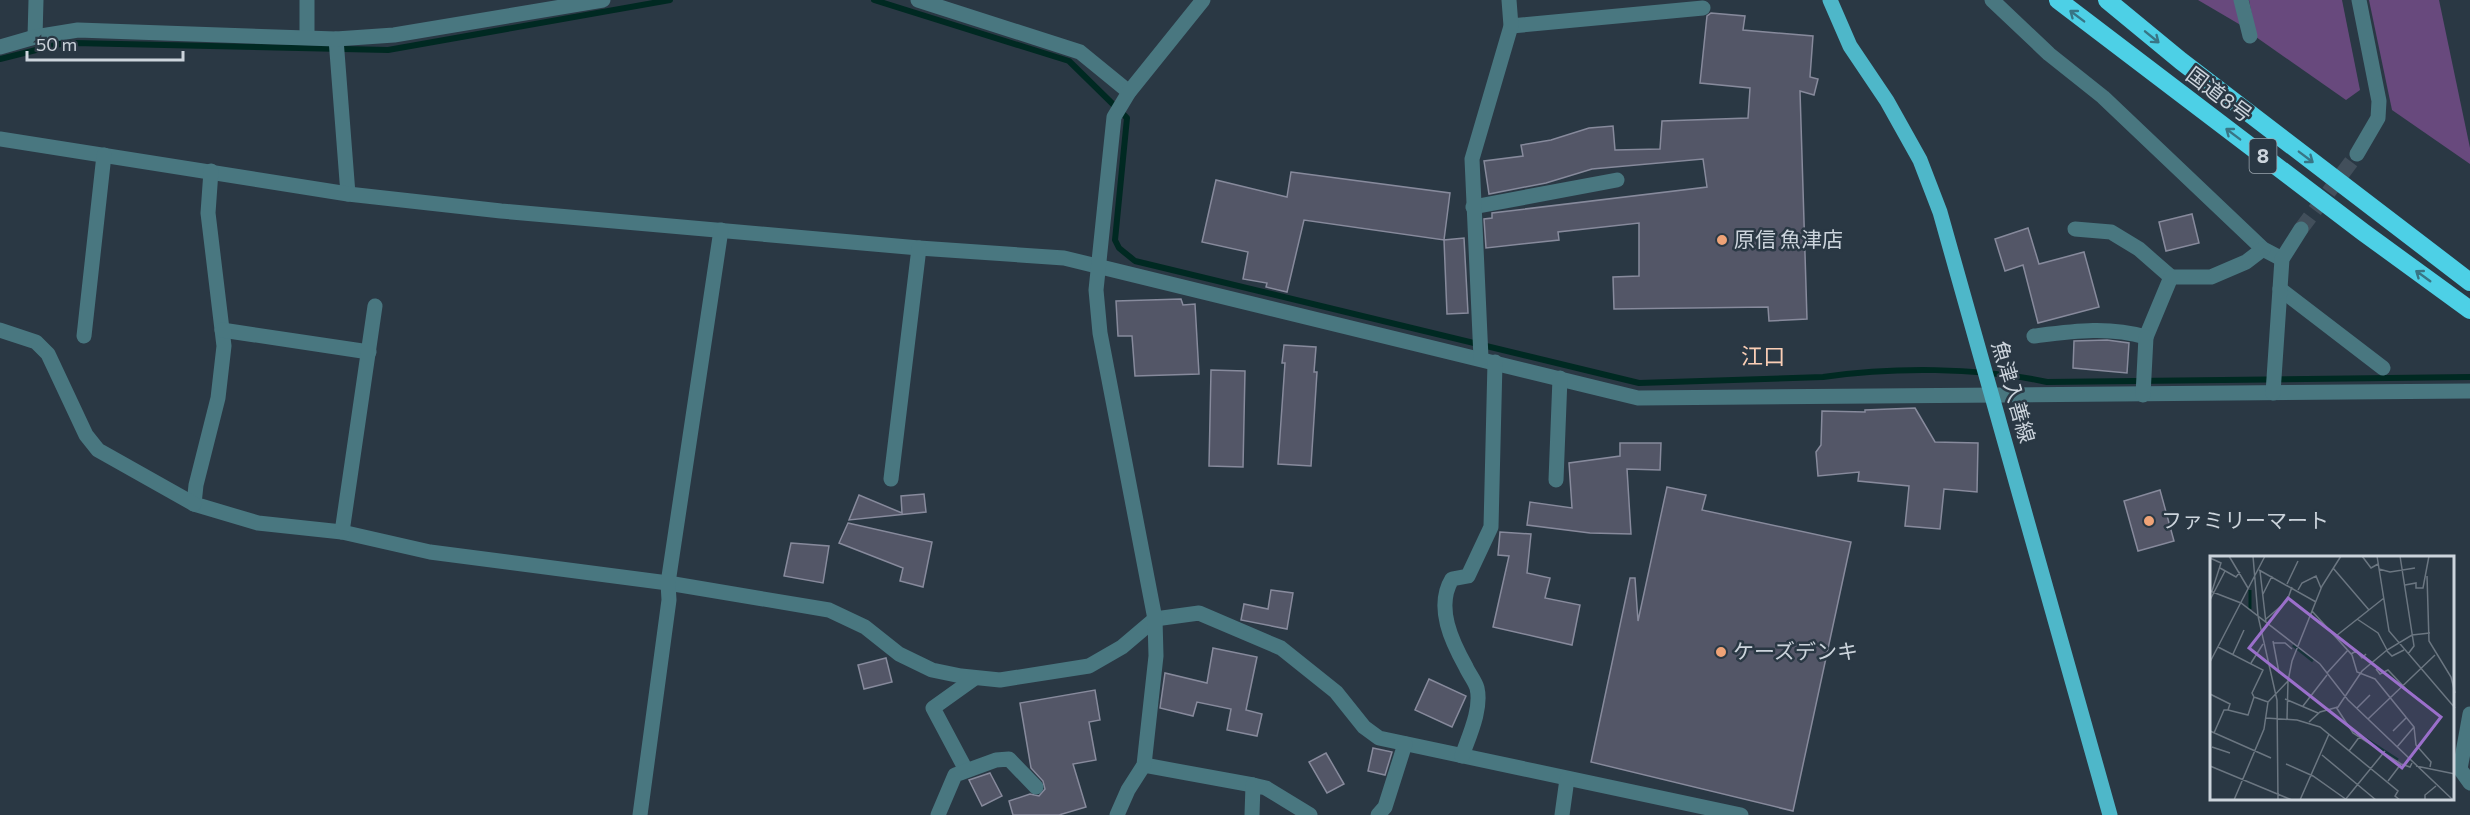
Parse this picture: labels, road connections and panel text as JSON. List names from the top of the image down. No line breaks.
{"streets":{"highway":["国道8号","8"],"main road":["魚津入善線"]},"districts":["江口"],"places":["原信 魚津店","ファミリーマート","ケーズデンキ"],"scale_bar":"50 m"}
